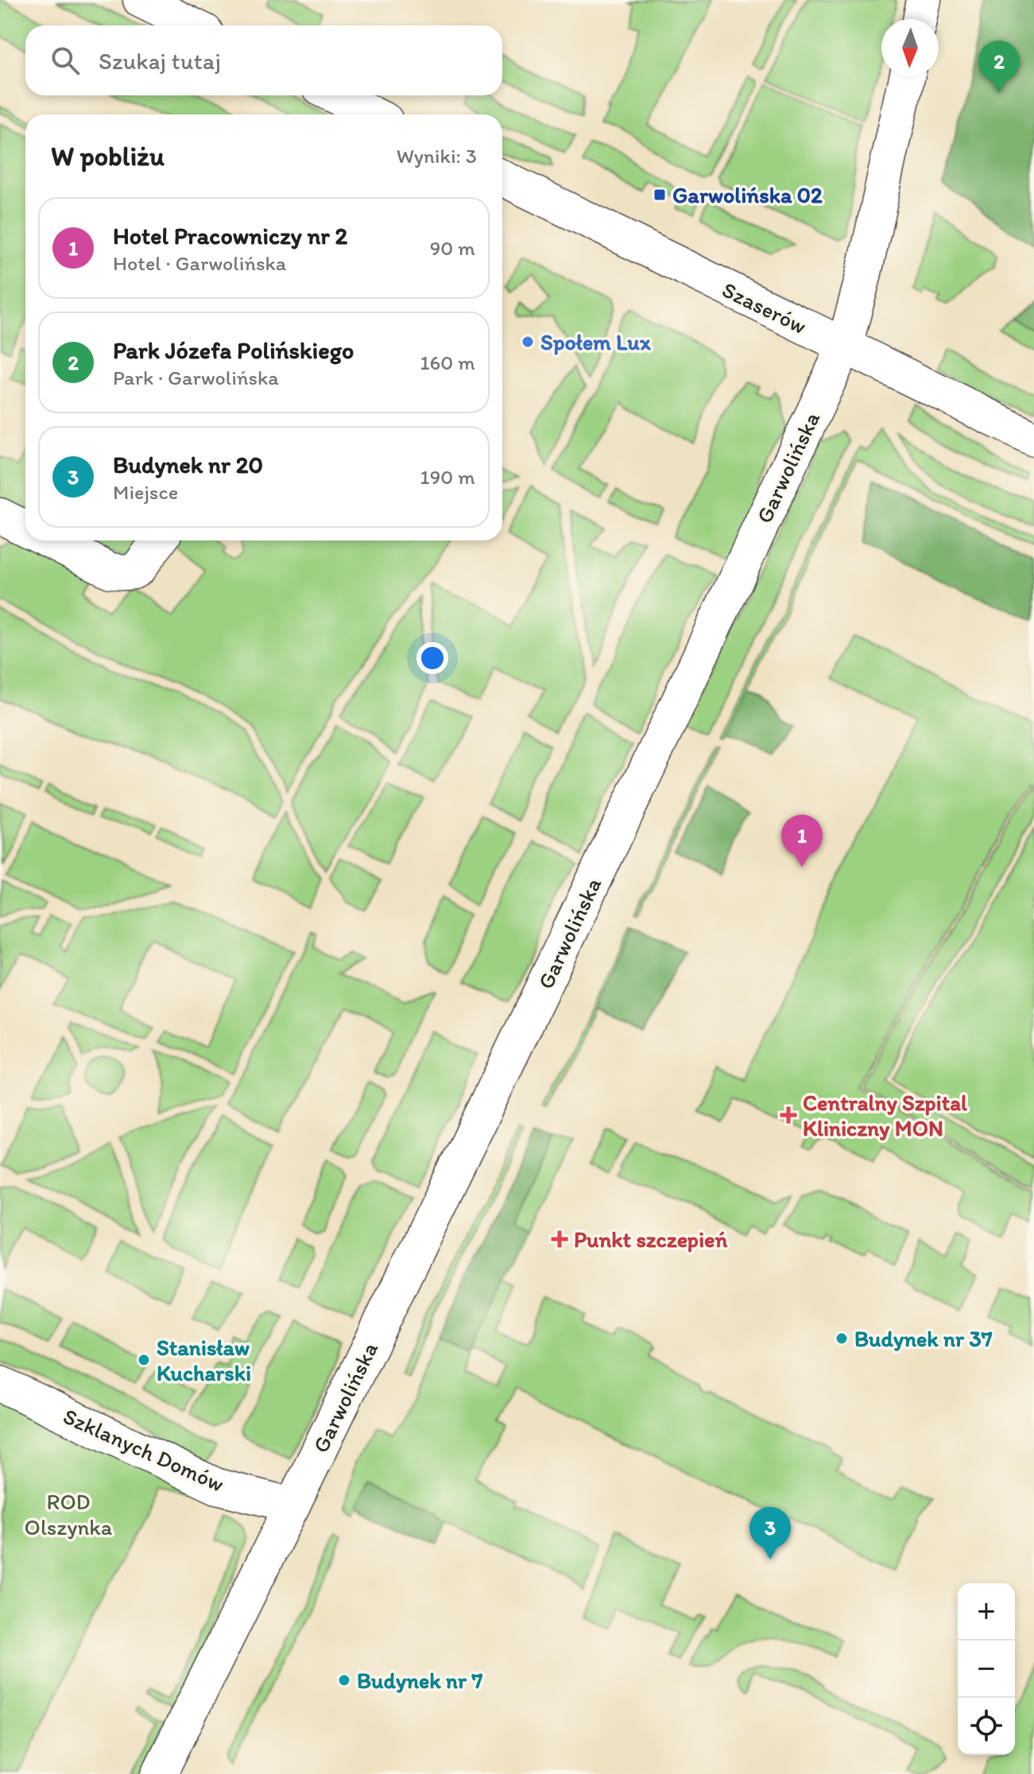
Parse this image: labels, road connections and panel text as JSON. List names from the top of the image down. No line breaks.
{"streets":{"street":["Szaserów","Garwolińska","Szklanych Domów"]},"crossings":[["Szaserów","Garwolińska"],["Garwolińska","Szklanych Domów"]],"parks":["ROD Olszynka"],"places":{"transit":["Garwolińska 02"],"other":["Społem Lux","Budynek nr 37","Stanisław Kucharski","Budynek nr 7"],"health":["Centralny Szpital Kliniczny MON","Punkt szczepień"]},"north":"bottom","page":{"search":"Szukaj tutaj","pins":["2","1","3"],"heading":["W pobliżu","Wyniki: 3"],"list":[{"mark":"1","name":"Hotel Pracowniczy nr 2","note":"Hotel · Garwolińska","value":"90 m"},{"mark":"2","name":"Park Józefa Polińskiego","note":"Park · Garwolińska","value":"160 m"},{"mark":"3","name":"Budynek nr 20","note":"Miejsce","value":"190 m"}],"map_buttons":["+","−"]}}
